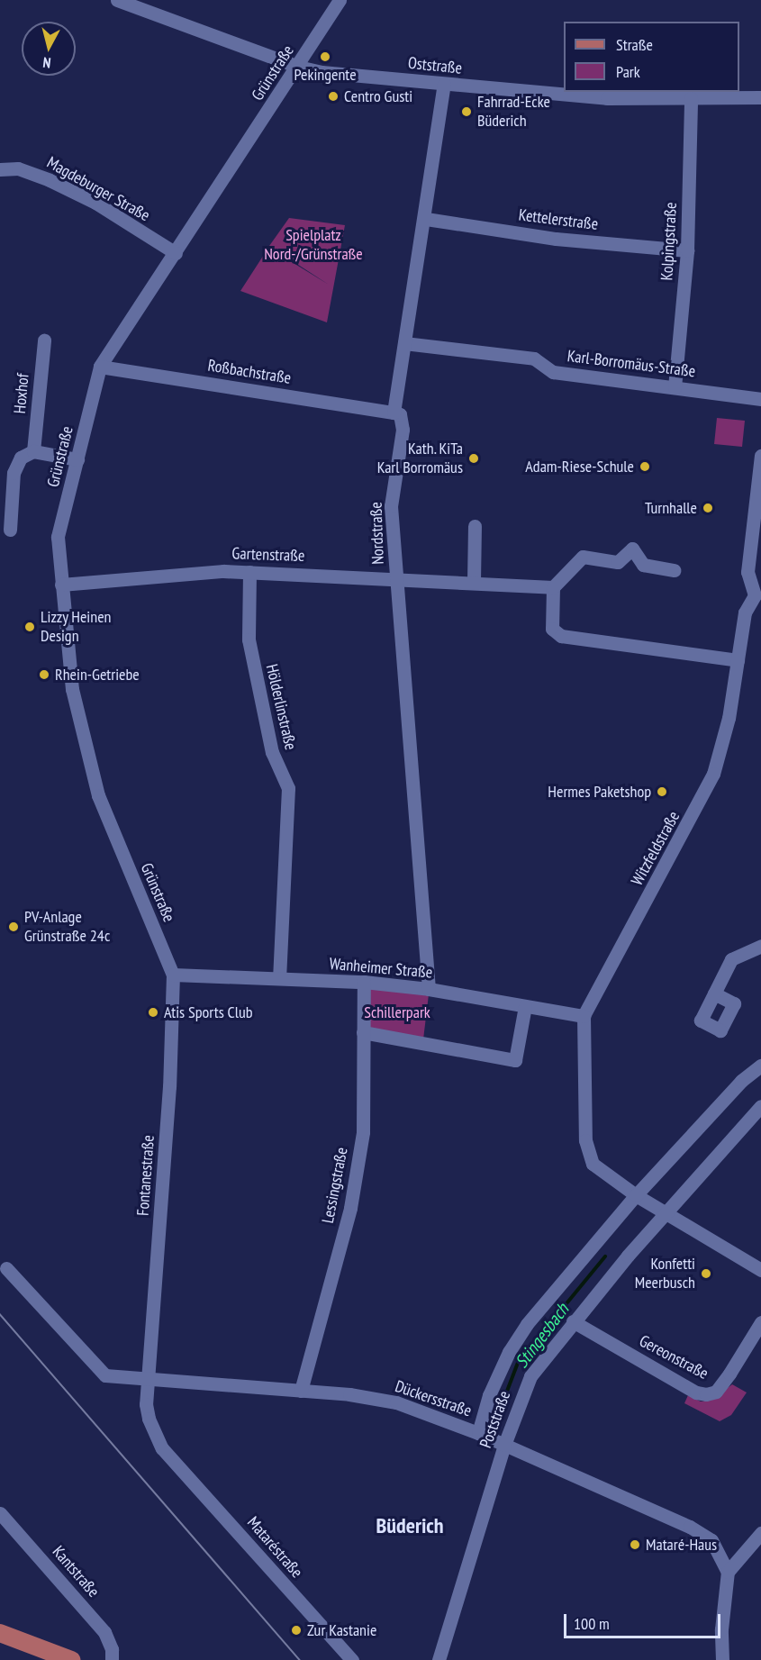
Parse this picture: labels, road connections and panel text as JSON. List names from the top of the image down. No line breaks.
{"streets":{"street":["Oststraße","Grünstraße","Magdeburger Straße","Kettelerstraße","Kolpingstraße","Karl-Borromäus-Straße","Roßbachstraße","Hoxhof","Nordstraße","Gartenstraße","Hölderlinstraße","Witzfeldstraße","Wanheimer Straße","Fontanestraße","Lessingstraße","Gereonstraße","Dückersstraße","Poststraße","Mataréstraße","Kantstraße"]},"crossings":[["Oststraße","Grünstraße"],["Oststraße","Kolpingstraße"],["Oststraße","Nordstraße"],["Grünstraße","Magdeburger Straße"],["Grünstraße","Roßbachstraße"],["Grünstraße","Gartenstraße"],["Grünstraße","Wanheimer Straße"],["Grünstraße","Fontanestraße"],["Kettelerstraße","Kolpingstraße"],["Kettelerstraße","Nordstraße"],["Kolpingstraße","Karl-Borromäus-Straße"],["Karl-Borromäus-Straße","Nordstraße"],["Roßbachstraße","Nordstraße"],["Nordstraße","Gartenstraße"],["Nordstraße","Wanheimer Straße"],["Gartenstraße","Hölderlinstraße"],["Hölderlinstraße","Wanheimer Straße"],["Witzfeldstraße","Wanheimer Straße"],["Wanheimer Straße","Fontanestraße"],["Wanheimer Straße","Lessingstraße"],["Fontanestraße","Dückersstraße"],["Fontanestraße","Mataréstraße"],["Lessingstraße","Dückersstraße"],["Gereonstraße","Poststraße"],["Dückersstraße","Poststraße"],["Dückersstraße","Mataréstraße"]],"districts":["Büderich"],"water":["Stingesbach"],"parks":["Spielplatz Nord-/Grünstraße","Schillerpark"],"places":["Pekingente","Centro Gusti","Fahrrad-Ecke Büderich","Kath. KiTa Karl Borromäus","Adam-Riese-Schule","Turnhalle","Lizzy Heinen Design","Rhein-Getriebe","Hermes Paketshop","PV-Anlage Grünstraße 24c","Atis Sports Club","Konfetti Meerbusch","Mataré-Haus","Zur Kastanie"],"legend":["Straße","Park"],"scale_bar":"100 m","north":"bottom"}
